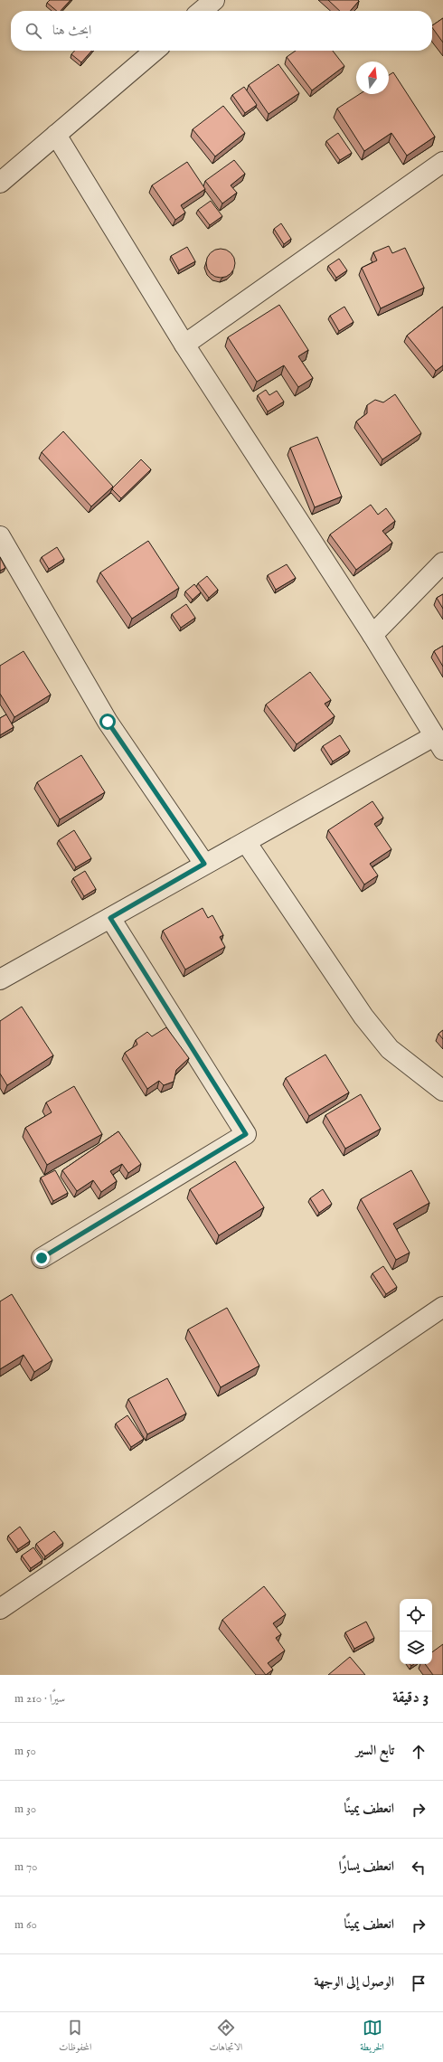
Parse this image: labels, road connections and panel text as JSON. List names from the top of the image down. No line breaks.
{"north":"top","page":{"search":"ابحث هنا","heading":["3 دقيقة","سيرًا · 210 m"],"list":[["تابع السير","50 m"],["انعطف يمينًا","30 m"],["انعطف يسارًا","70 m"],["انعطف يمينًا","60 m"],"الوصول إلى الوجهة"],"nav":["الخريطة","الاتجاهات","المحفوظات"]}}
